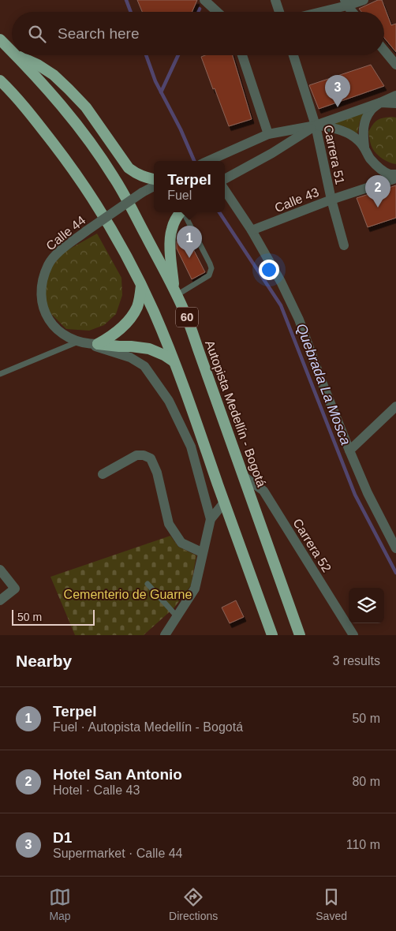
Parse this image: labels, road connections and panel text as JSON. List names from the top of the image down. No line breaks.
{"streets":{"highway":["60","Autopista Medellín - Bogotá"],"street":["Carrera 51","Calle 43","Calle 44","Carrera 52"]},"crossings":[["Carrera 51","Calle 43"],["Autopista Medellín - Bogotá","Carrera 52"]],"water":["Quebrada La Mosca"],"parks":["Cementerio de Guarne"],"scale_bar":"50 m","page":{"search":"Search here","pins":["3","2","1"],"popup":["Terpel","Fuel"],"scale":"50 m","heading":["Nearby","3 results"],"list":[{"mark":"1","name":"Terpel","note":"Fuel · Autopista Medellín - Bogotá","value":"50 m"},{"mark":"2","name":"Hotel San Antonio","note":"Hotel · Calle 43","value":"80 m"},{"mark":"3","name":"D1","note":"Supermarket · Calle 44","value":"110 m"}],"nav":["Map","Directions","Saved"]}}
